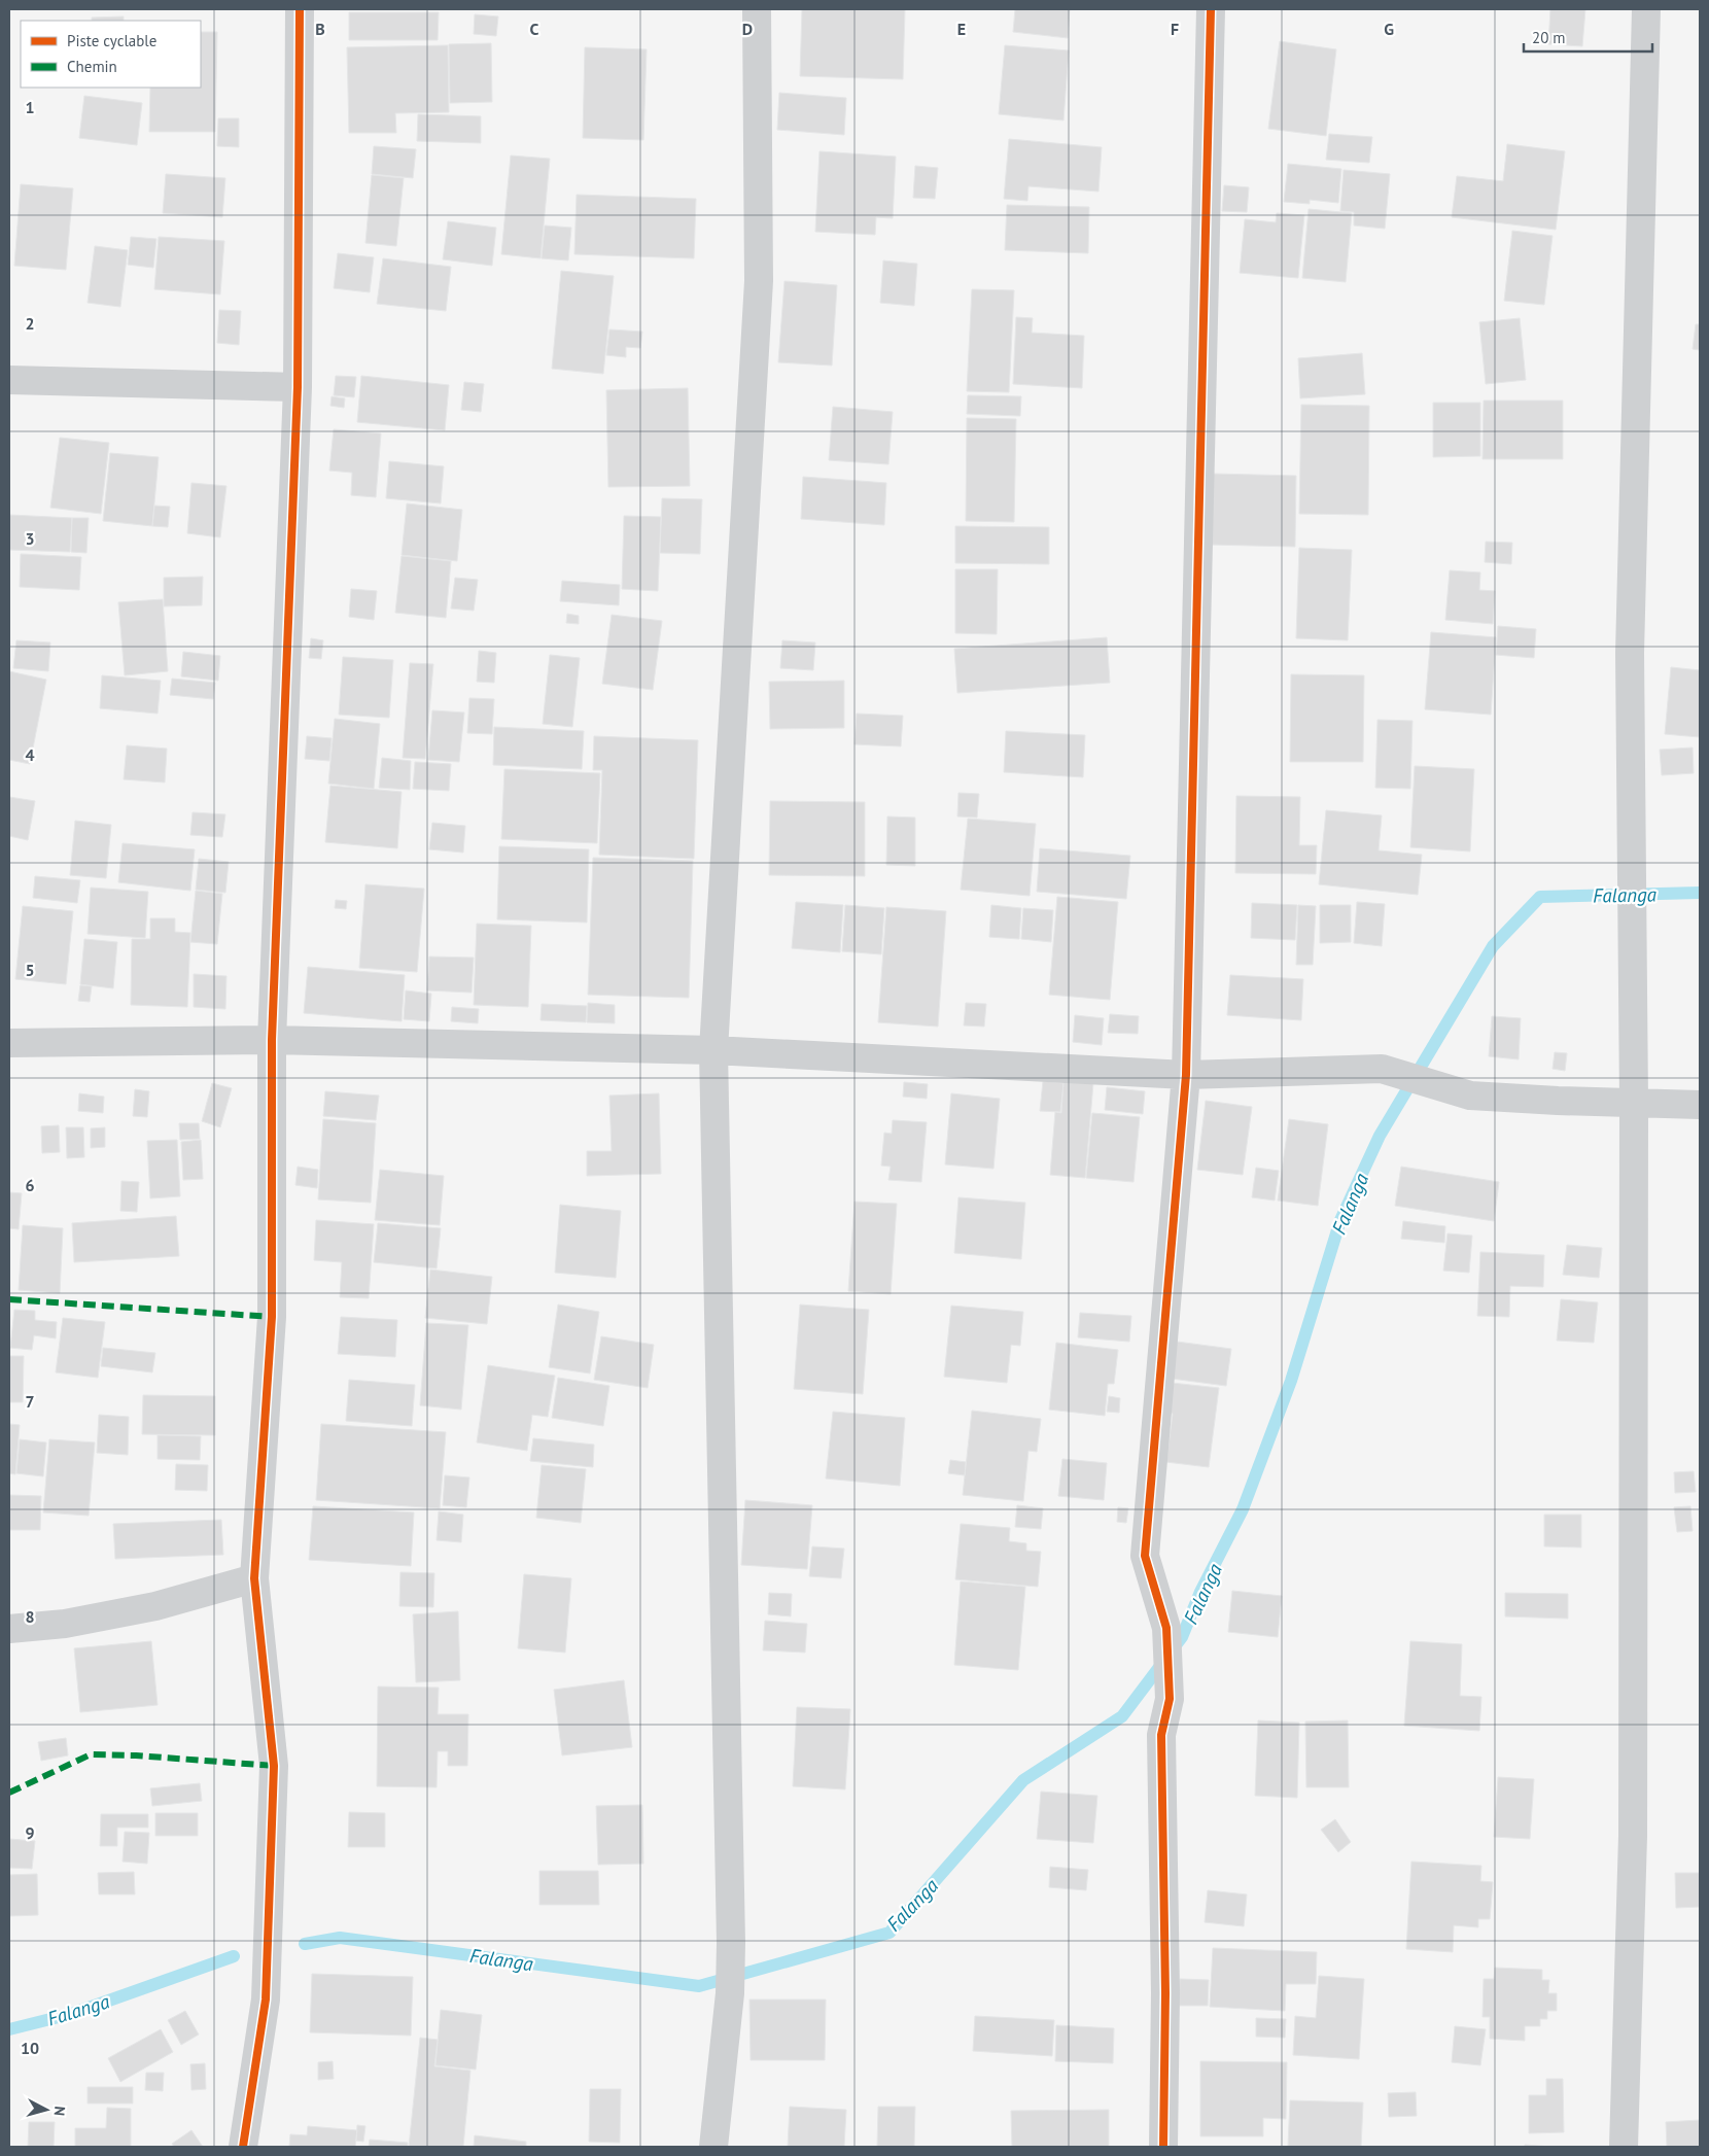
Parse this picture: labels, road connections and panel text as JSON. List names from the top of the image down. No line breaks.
{"water":["Falanga"],"legend":["Piste cyclable","Chemin"],"scale_bar":"20 m","north":"right","grid":{"columns":["B","C","D","E","F","G"],"rows":["1","2","3","4","5","6","7","8","9","10"]}}
